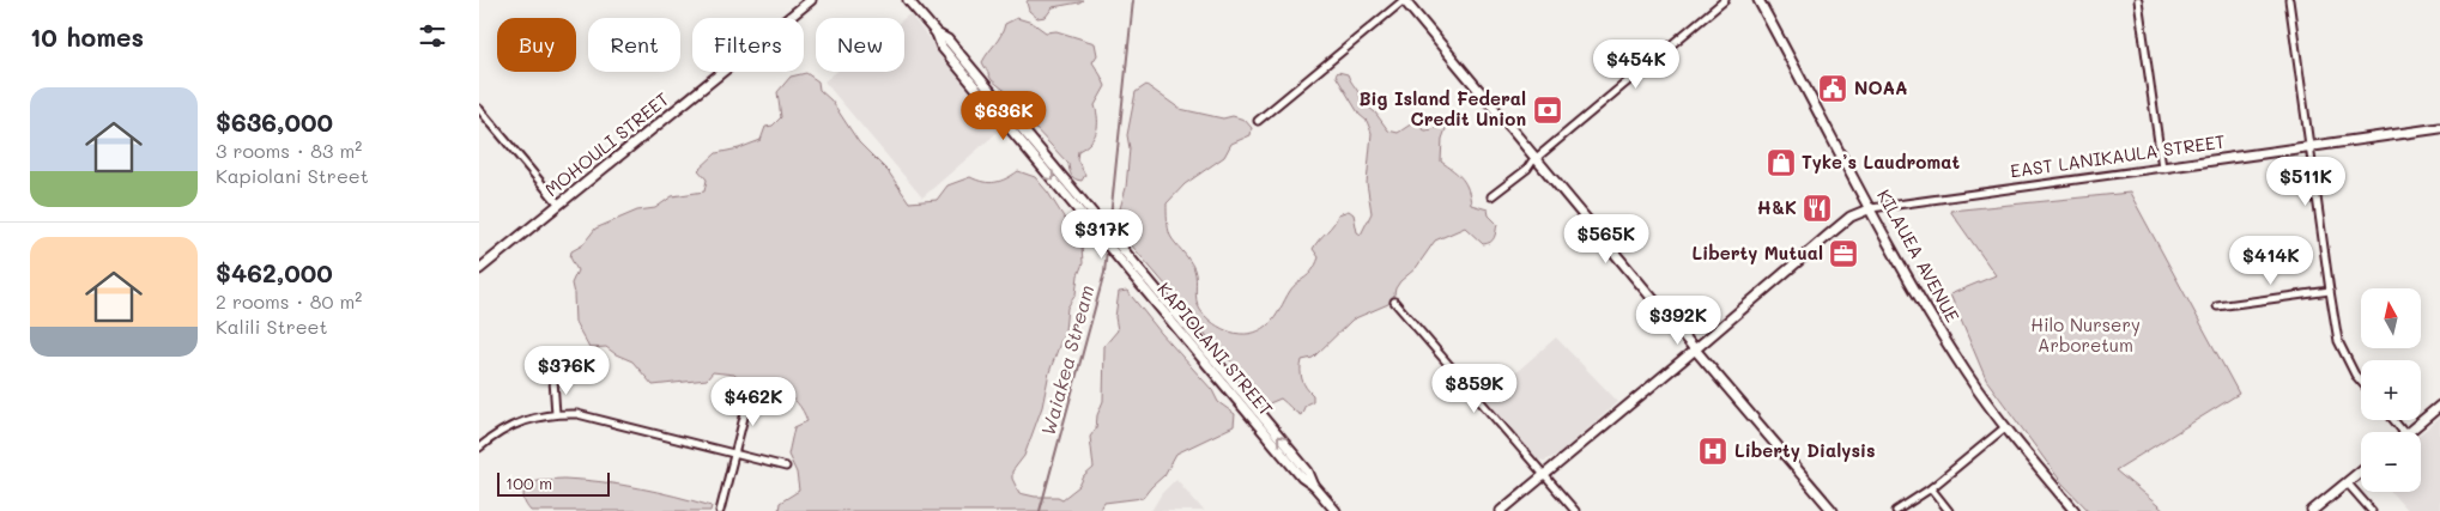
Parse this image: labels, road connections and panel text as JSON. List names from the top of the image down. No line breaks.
{"streets":{"street":["MOHOULI STREET","EAST LANIKAULA STREET","KILAUEA AVENUE","KAPIOLANI STREET"]},"crossings":[["EAST LANIKAULA STREET","KILAUEA AVENUE"]],"water":["Waiakea Stream"],"parks":["Hilo Nursery Arboretum"],"places":{"public building":["NOAA"],"bank":["Big Island Federal Credit Union"],"shop":["Tyke’s Laudromat"],"restaurant":["H&K"],"office":["Liberty Mutual"],"hospital":["Liberty Dialysis"]},"scale_bar":"100 m","north":"top","page":{"heading":"10 homes","chip":["Buy","Rent","Filters","New"],"price":["$454K","$636K","$511K","$317K","$565K","$414K","$392K","$376K","$859K","$462K"],"list":[{"name":"$636,000","note":"3 rooms · 83 m² · Kapiolani Street"},{"name":"$462,000","note":"2 rooms · 80 m² · Kalili Street"}],"map_buttons":["+","−"],"scale":"100 m"}}
